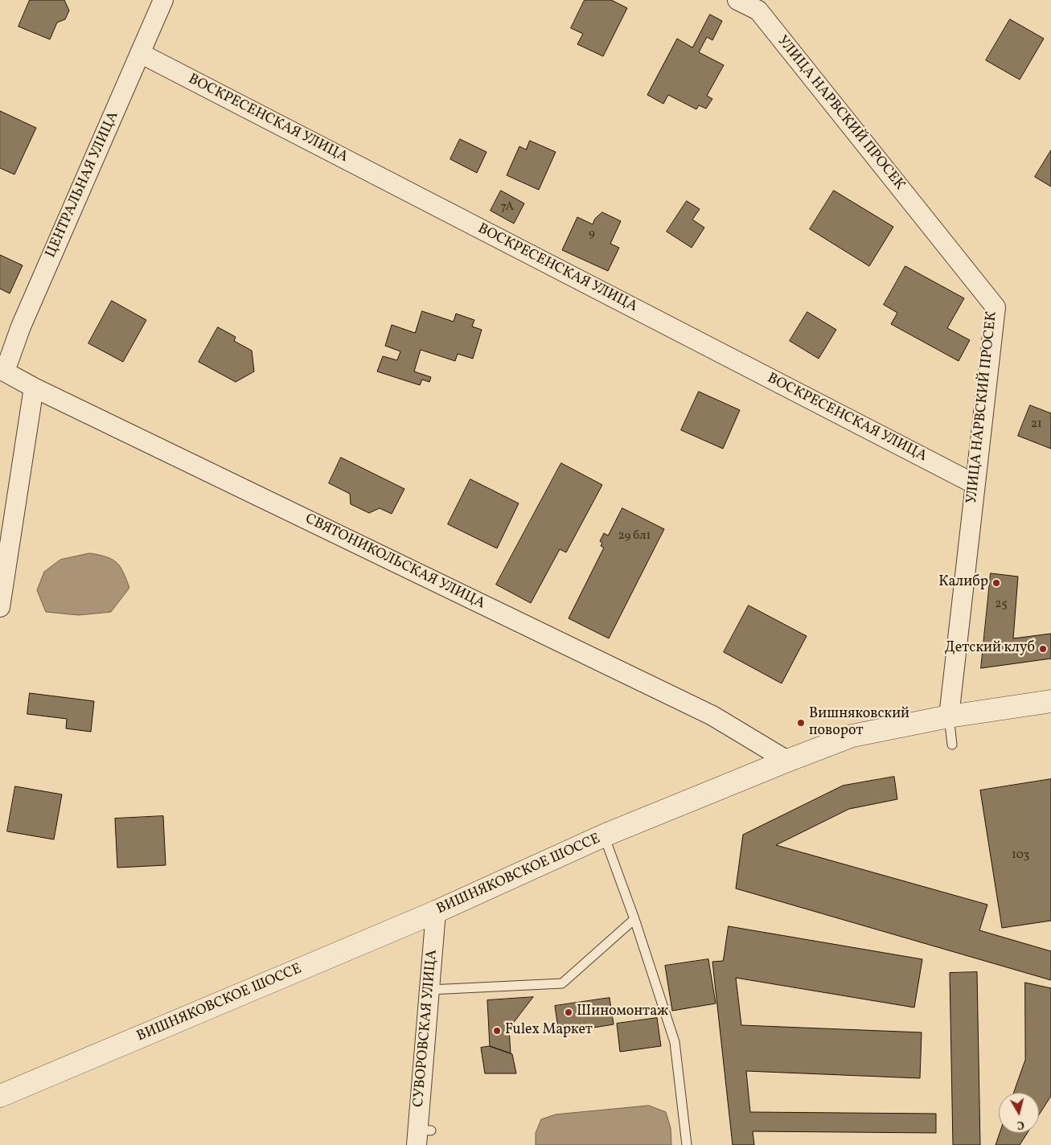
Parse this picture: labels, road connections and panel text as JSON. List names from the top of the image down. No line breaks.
{"streets":{"street":["УЛИЦА НАРВСКИЙ ПРОСЕК","ВОСКРЕСЕНСКАЯ УЛИЦА","ЦЕНТРАЛЬНАЯ УЛИЦА","СВЯТОНИКОЛЬСКАЯ УЛИЦА","ВИШНЯКОВСКОЕ ШОССЕ","СУВОРОВСКАЯ УЛИЦА"]},"crossings":[["УЛИЦА НАРВСКИЙ ПРОСЕК","ВОСКРЕСЕНСКАЯ УЛИЦА"],["УЛИЦА НАРВСКИЙ ПРОСЕК","ВИШНЯКОВСКОЕ ШОССЕ"],["ВОСКРЕСЕНСКАЯ УЛИЦА","ЦЕНТРАЛЬНАЯ УЛИЦА"],["ЦЕНТРАЛЬНАЯ УЛИЦА","СВЯТОНИКОЛЬСКАЯ УЛИЦА"],["СВЯТОНИКОЛЬСКАЯ УЛИЦА","ВИШНЯКОВСКОЕ ШОССЕ"],["ВИШНЯКОВСКОЕ ШОССЕ","СУВОРОВСКАЯ УЛИЦА"]],"places":["Калибр","Детский клуб","Вишняковский поворот","Шиномонтаж","Fulex Маркет"],"house_numbers":["7А","9","21","29 бл1","25","103"],"north":"bottom"}
